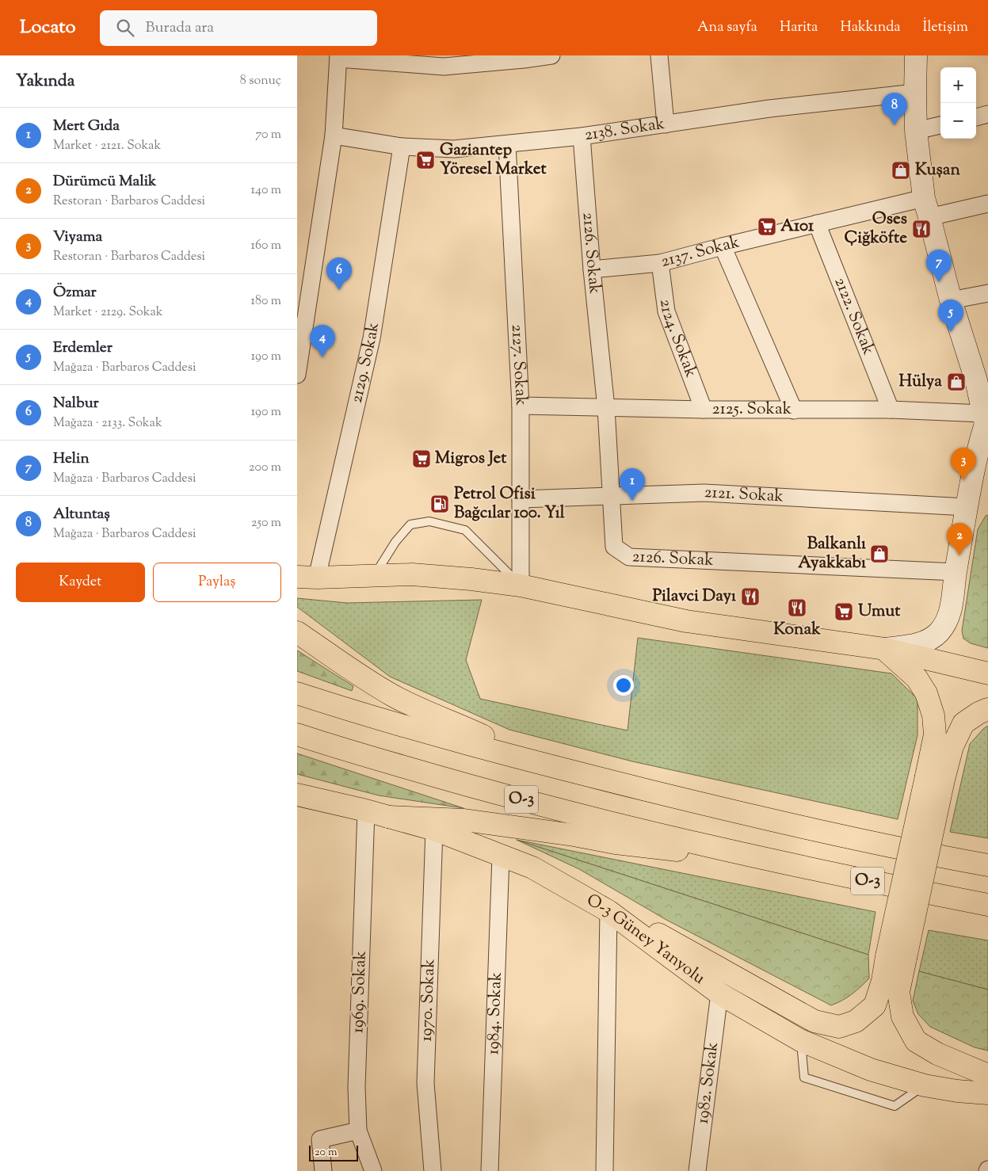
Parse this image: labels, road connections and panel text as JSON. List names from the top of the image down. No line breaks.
{"streets":{"main road":["O-3","O-3 Güney Yanyolu"],"street":["2138. Sokak","2137. Sokak","2126. Sokak","2122. Sokak","2124. Sokak","2129. Sokak","2127. Sokak","2125. Sokak","2121. Sokak","1969. Sokak","1970. Sokak","1984. Sokak","1982. Sokak"]},"crossings":[["2138. Sokak","2126. Sokak"],["2138. Sokak","2129. Sokak"],["2138. Sokak","2127. Sokak"],["2137. Sokak","2126. Sokak"],["2137. Sokak","2122. Sokak"],["2137. Sokak","2124. Sokak"],["2126. Sokak","2125. Sokak"],["2126. Sokak","2121. Sokak"],["2122. Sokak","2125. Sokak"],["2124. Sokak","2125. Sokak"],["2127. Sokak","2125. Sokak"],["2127. Sokak","2121. Sokak"],["O-3 Güney Yanyolu","1969. Sokak"],["O-3 Güney Yanyolu","1970. Sokak"],["O-3 Güney Yanyolu","1984. Sokak"],["O-3 Güney Yanyolu","1982. Sokak"]],"places":{"supermarket":["Gaziantep Yöresel Market","A101","Migros Jet","Umut"],"shop":["Kuşan","Hülya","Balkanlı Ayakkabı"],"restaurant":["Oses Çiğköfte","Pilavci Dayı","Konak"],"fuel station":["Petrol Ofisi Bağcılar 100. Yıl"]},"scale_bar":"20 m","page":{"header":"Locato","search":"Burada ara","nav":["Ana sayfa","Harita","Hakkında","İletişim"],"heading":["Yakında","8 sonuç"],"map_buttons":["+","−"],"pins":["8","7","6","5","4","3","1","2"],"list":[{"mark":"1","name":"Mert Gıda","note":"Market · 2121. Sokak","value":"70 m"},{"mark":"2","name":"Dürümcü Malik","note":"Restoran · Barbaros Caddesi","value":"140 m"},{"mark":"3","name":"Viyama","note":"Restoran · Barbaros Caddesi","value":"160 m"},{"mark":"4","name":"Özmar","note":"Market · 2129. Sokak","value":"180 m"},{"mark":"5","name":"Erdemler","note":"Mağaza · Barbaros Caddesi","value":"190 m"},{"mark":"6","name":"Nalbur","note":"Mağaza · 2133. Sokak","value":"190 m"},{"mark":"7","name":"Helin","note":"Mağaza · Barbaros Caddesi","value":"200 m"},{"mark":"8","name":"Altuntaş","note":"Mağaza · Barbaros Caddesi","value":"250 m"}],"buttons":["Kaydet","Paylaş"],"scale":"20 m"}}
